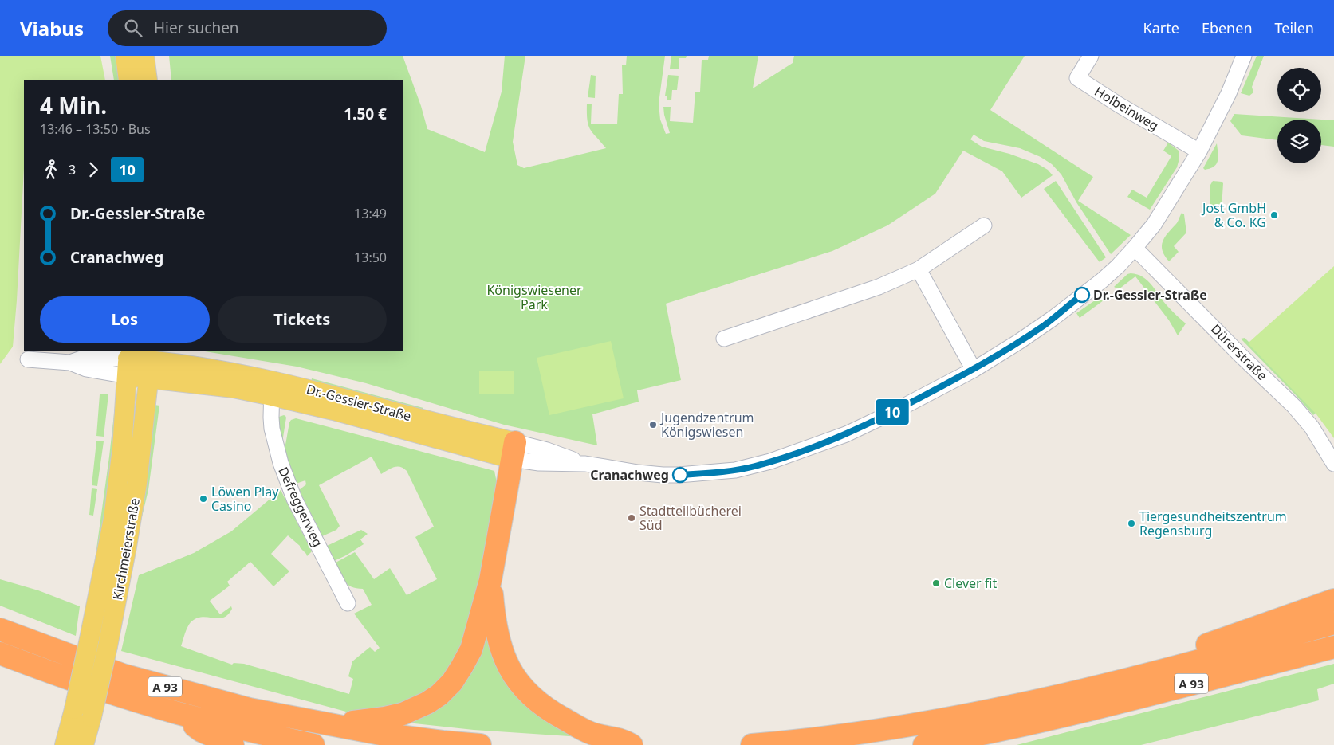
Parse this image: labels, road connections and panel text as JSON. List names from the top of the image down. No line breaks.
{"streets":{"highway":["A 93"],"main road":["Dr.-Gessler-Straße","Kirchmeierstraße"],"street":["Holbeinweg","Dürerstraße","Defreggerweg"]},"crossings":[["Holbeinweg","Dr.-Gessler-Straße"],["Dürerstraße","Dr.-Gessler-Straße"],["Dr.-Gessler-Straße","Defreggerweg"],["Dr.-Gessler-Straße","Kirchmeierstraße"]],"parks":["Königswiesener Park"],"places":["Jost GmbH & Co. KG","Dr.-Gessler-Straße","Jugendzentrum Königswiesen","Cranachweg","Löwen Play Casino","Stadtteilbücherei Süd","Tiergesundheitszentrum Regensburg","Clever fit"],"lines":["bus line 10"],"page":{"header":"Viabus","search":"Hier suchen","nav":["Karte","Ebenen","Teilen"],"on_map":"10","heading":["4 Min.","13:46 – 13:50 · Bus","1.50 €"],"legs":["3","10"],"list":[{"name":"Dr.-Gessler-Straße","value":"13:49"},{"name":"Cranachweg","value":"13:50"}],"buttons":["Los","Tickets"]}}
